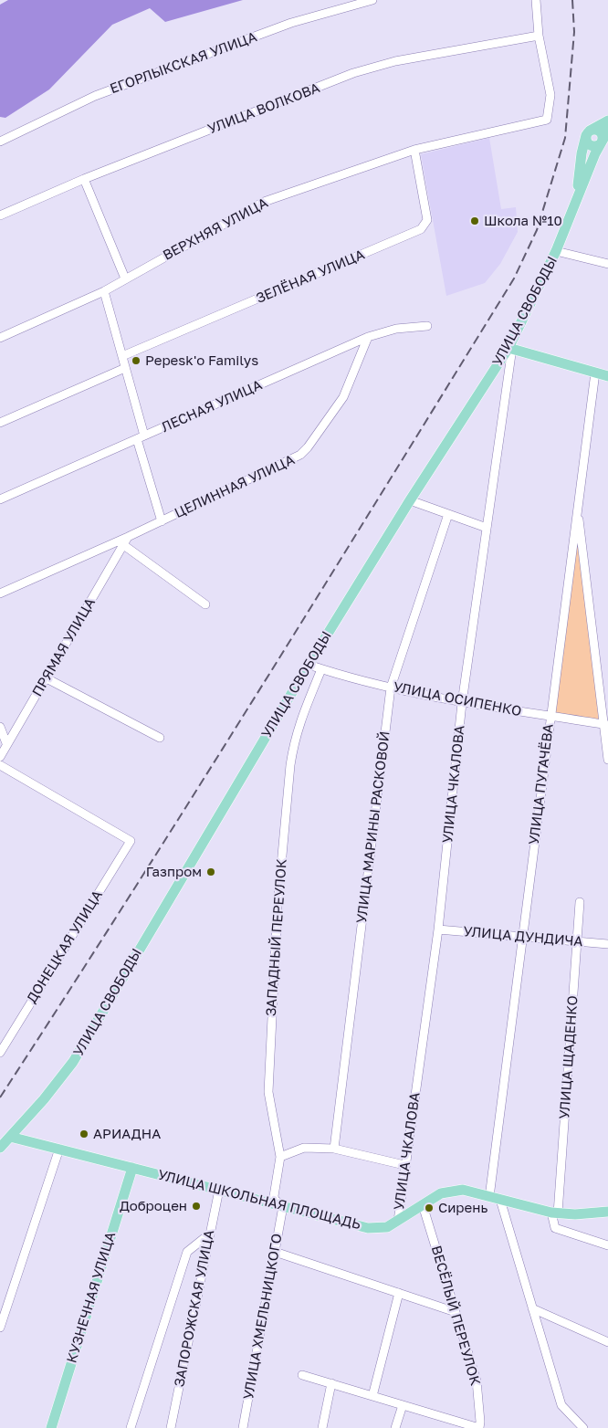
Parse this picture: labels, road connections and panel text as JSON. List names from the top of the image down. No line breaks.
{"streets":{"main road":["УЛИЦА СВОБОДЫ","УЛИЦА ШКОЛЬНАЯ ПЛОЩАДЬ","КУЗНЕЧНАЯ УЛИЦА"],"street":["ЕГОРЛЫКСКАЯ УЛИЦА","УЛИЦА ВОЛКОВА","ВЕРХНЯЯ УЛИЦА","ЗЕЛЁНАЯ УЛИЦА","ЛЕСНАЯ УЛИЦА","ЦЕЛИННАЯ УЛИЦА","ПРЯМАЯ УЛИЦА","УЛИЦА ОСИПЕНКО","УЛИЦА ЧКАЛОВА","УЛИЦА ПУГАЧЁВА","УЛИЦА МАРИНЫ РАСКОВОЙ","УЛИЦА ДУНДИЧА","ЗАПАДНЫЙ ПЕРЕУЛОК","ДОНЕЦКАЯ УЛИЦА","УЛИЦА ЩАДЕНКО","ЗАПОРОЖСКАЯ УЛИЦА","ВЕСЁЛЫЙ ПЕРЕУЛОК","УЛИЦА ХМЕЛЬНИЦКОГО"]},"crossings":[["УЛИЦА ВОЛКОВА","ВЕРХНЯЯ УЛИЦА"],["ВЕРХНЯЯ УЛИЦА","ЗЕЛЁНАЯ УЛИЦА"],["УЛИЦА СВОБОДЫ","УЛИЦА ОСИПЕНКО"],["УЛИЦА СВОБОДЫ","УЛИЦА ЧКАЛОВА"],["УЛИЦА СВОБОДЫ","УЛИЦА ШКОЛЬНАЯ ПЛОЩАДЬ"],["ЛЕСНАЯ УЛИЦА","ЦЕЛИННАЯ УЛИЦА"],["ЦЕЛИННАЯ УЛИЦА","ПРЯМАЯ УЛИЦА"],["УЛИЦА ОСИПЕНКО","УЛИЦА ЧКАЛОВА"],["УЛИЦА ОСИПЕНКО","УЛИЦА ПУГАЧЁВА"],["УЛИЦА ОСИПЕНКО","УЛИЦА МАРИНЫ РАСКОВОЙ"],["УЛИЦА ОСИПЕНКО","ЗАПАДНЫЙ ПЕРЕУЛОК"],["УЛИЦА ЧКАЛОВА","УЛИЦА ДУНДИЧА"],["УЛИЦА ЧКАЛОВА","УЛИЦА ШКОЛЬНАЯ ПЛОЩАДЬ"],["УЛИЦА ПУГАЧЁВА","УЛИЦА ДУНДИЧА"],["УЛИЦА ПУГАЧЁВА","УЛИЦА ШКОЛЬНАЯ ПЛОЩАДЬ"],["УЛИЦА ДУНДИЧА","УЛИЦА ЩАДЕНКО"],["ЗАПАДНЫЙ ПЕРЕУЛОК","УЛИЦА ШКОЛЬНАЯ ПЛОЩАДЬ"],["ЗАПАДНЫЙ ПЕРЕУЛОК","УЛИЦА ХМЕЛЬНИЦКОГО"],["УЛИЦА ЩАДЕНКО","УЛИЦА ШКОЛЬНАЯ ПЛОЩАДЬ"],["УЛИЦА ШКОЛЬНАЯ ПЛОЩАДЬ","КУЗНЕЧНАЯ УЛИЦА"],["УЛИЦА ШКОЛЬНАЯ ПЛОЩАДЬ","ЗАПОРОЖСКАЯ УЛИЦА"],["УЛИЦА ШКОЛЬНАЯ ПЛОЩАДЬ","ВЕСЁЛЫЙ ПЕРЕУЛОК"],["УЛИЦА ШКОЛЬНАЯ ПЛОЩАДЬ","УЛИЦА ХМЕЛЬНИЦКОГО"]],"places":["Школа №10","Pepesk'o Familys","Газпром","АРИАДНА","Доброцен","Сирень"]}
